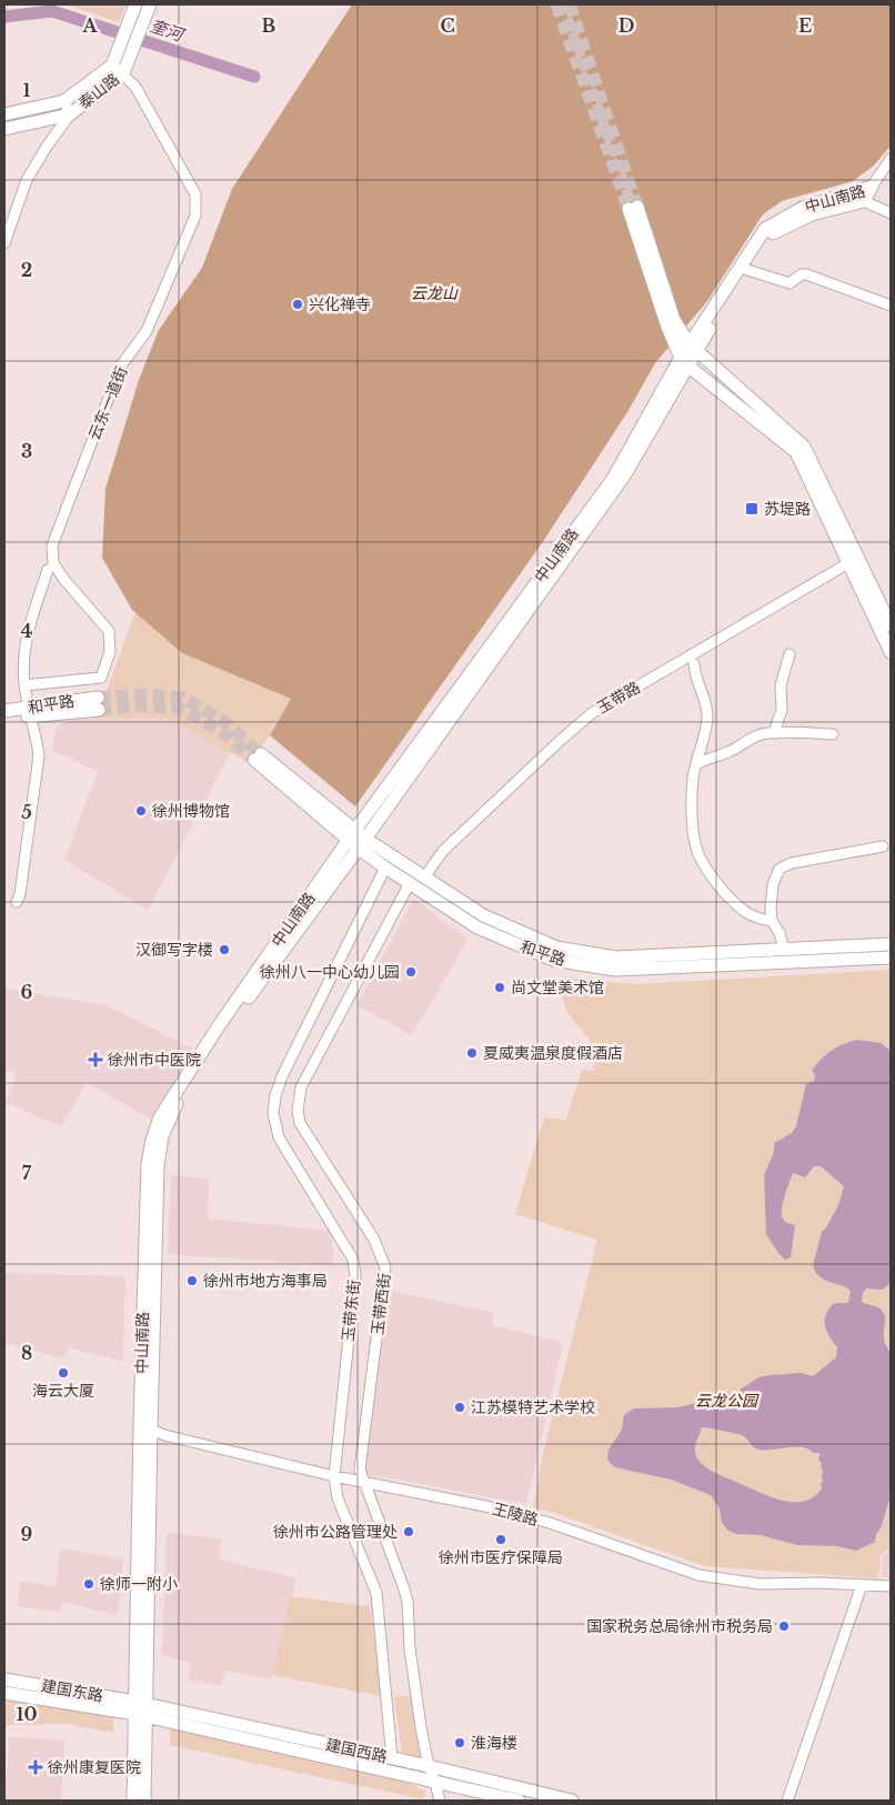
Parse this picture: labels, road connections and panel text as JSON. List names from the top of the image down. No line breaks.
{"streets":{"main road":["泰山路","中山南路","和平路","建国东路","建国西路"],"street":["云东一道街","玉带路","玉带西街","玉带东街","王陵路"]},"crossings":[["泰山路","云东一道街"],["中山南路","和平路"],["中山南路","王陵路"],["中山南路","建国东路"],["中山南路","建国西路"],["玉带路","和平路"],["和平路","玉带西街"],["和平路","玉带东街"],["玉带西街","王陵路"],["玉带西街","建国西路"],["玉带东街","王陵路"],["玉带东街","建国西路"],["建国东路","建国西路"]],"water":["奎河"],"parks":["云龙山","云龙公园"],"places":{"other":["兴化禅寺","徐州博物馆","汉御写字楼","徐州八一中心幼儿园","尚文堂美术馆","夏威夷温泉度假酒店","徐州市地方海事局","海云大厦","江苏模特艺术学校","徐州市公路管理处","徐州市医疗保障局","徐师一附小","国家税务总局徐州市税务局","淮海楼"],"transit":["苏堤路"],"health":["徐州市中医院","徐州康复医院"]},"grid":{"columns":["A","B","C","D","E"],"rows":["1","2","3","4","5","6","7","8","9","10"]}}
